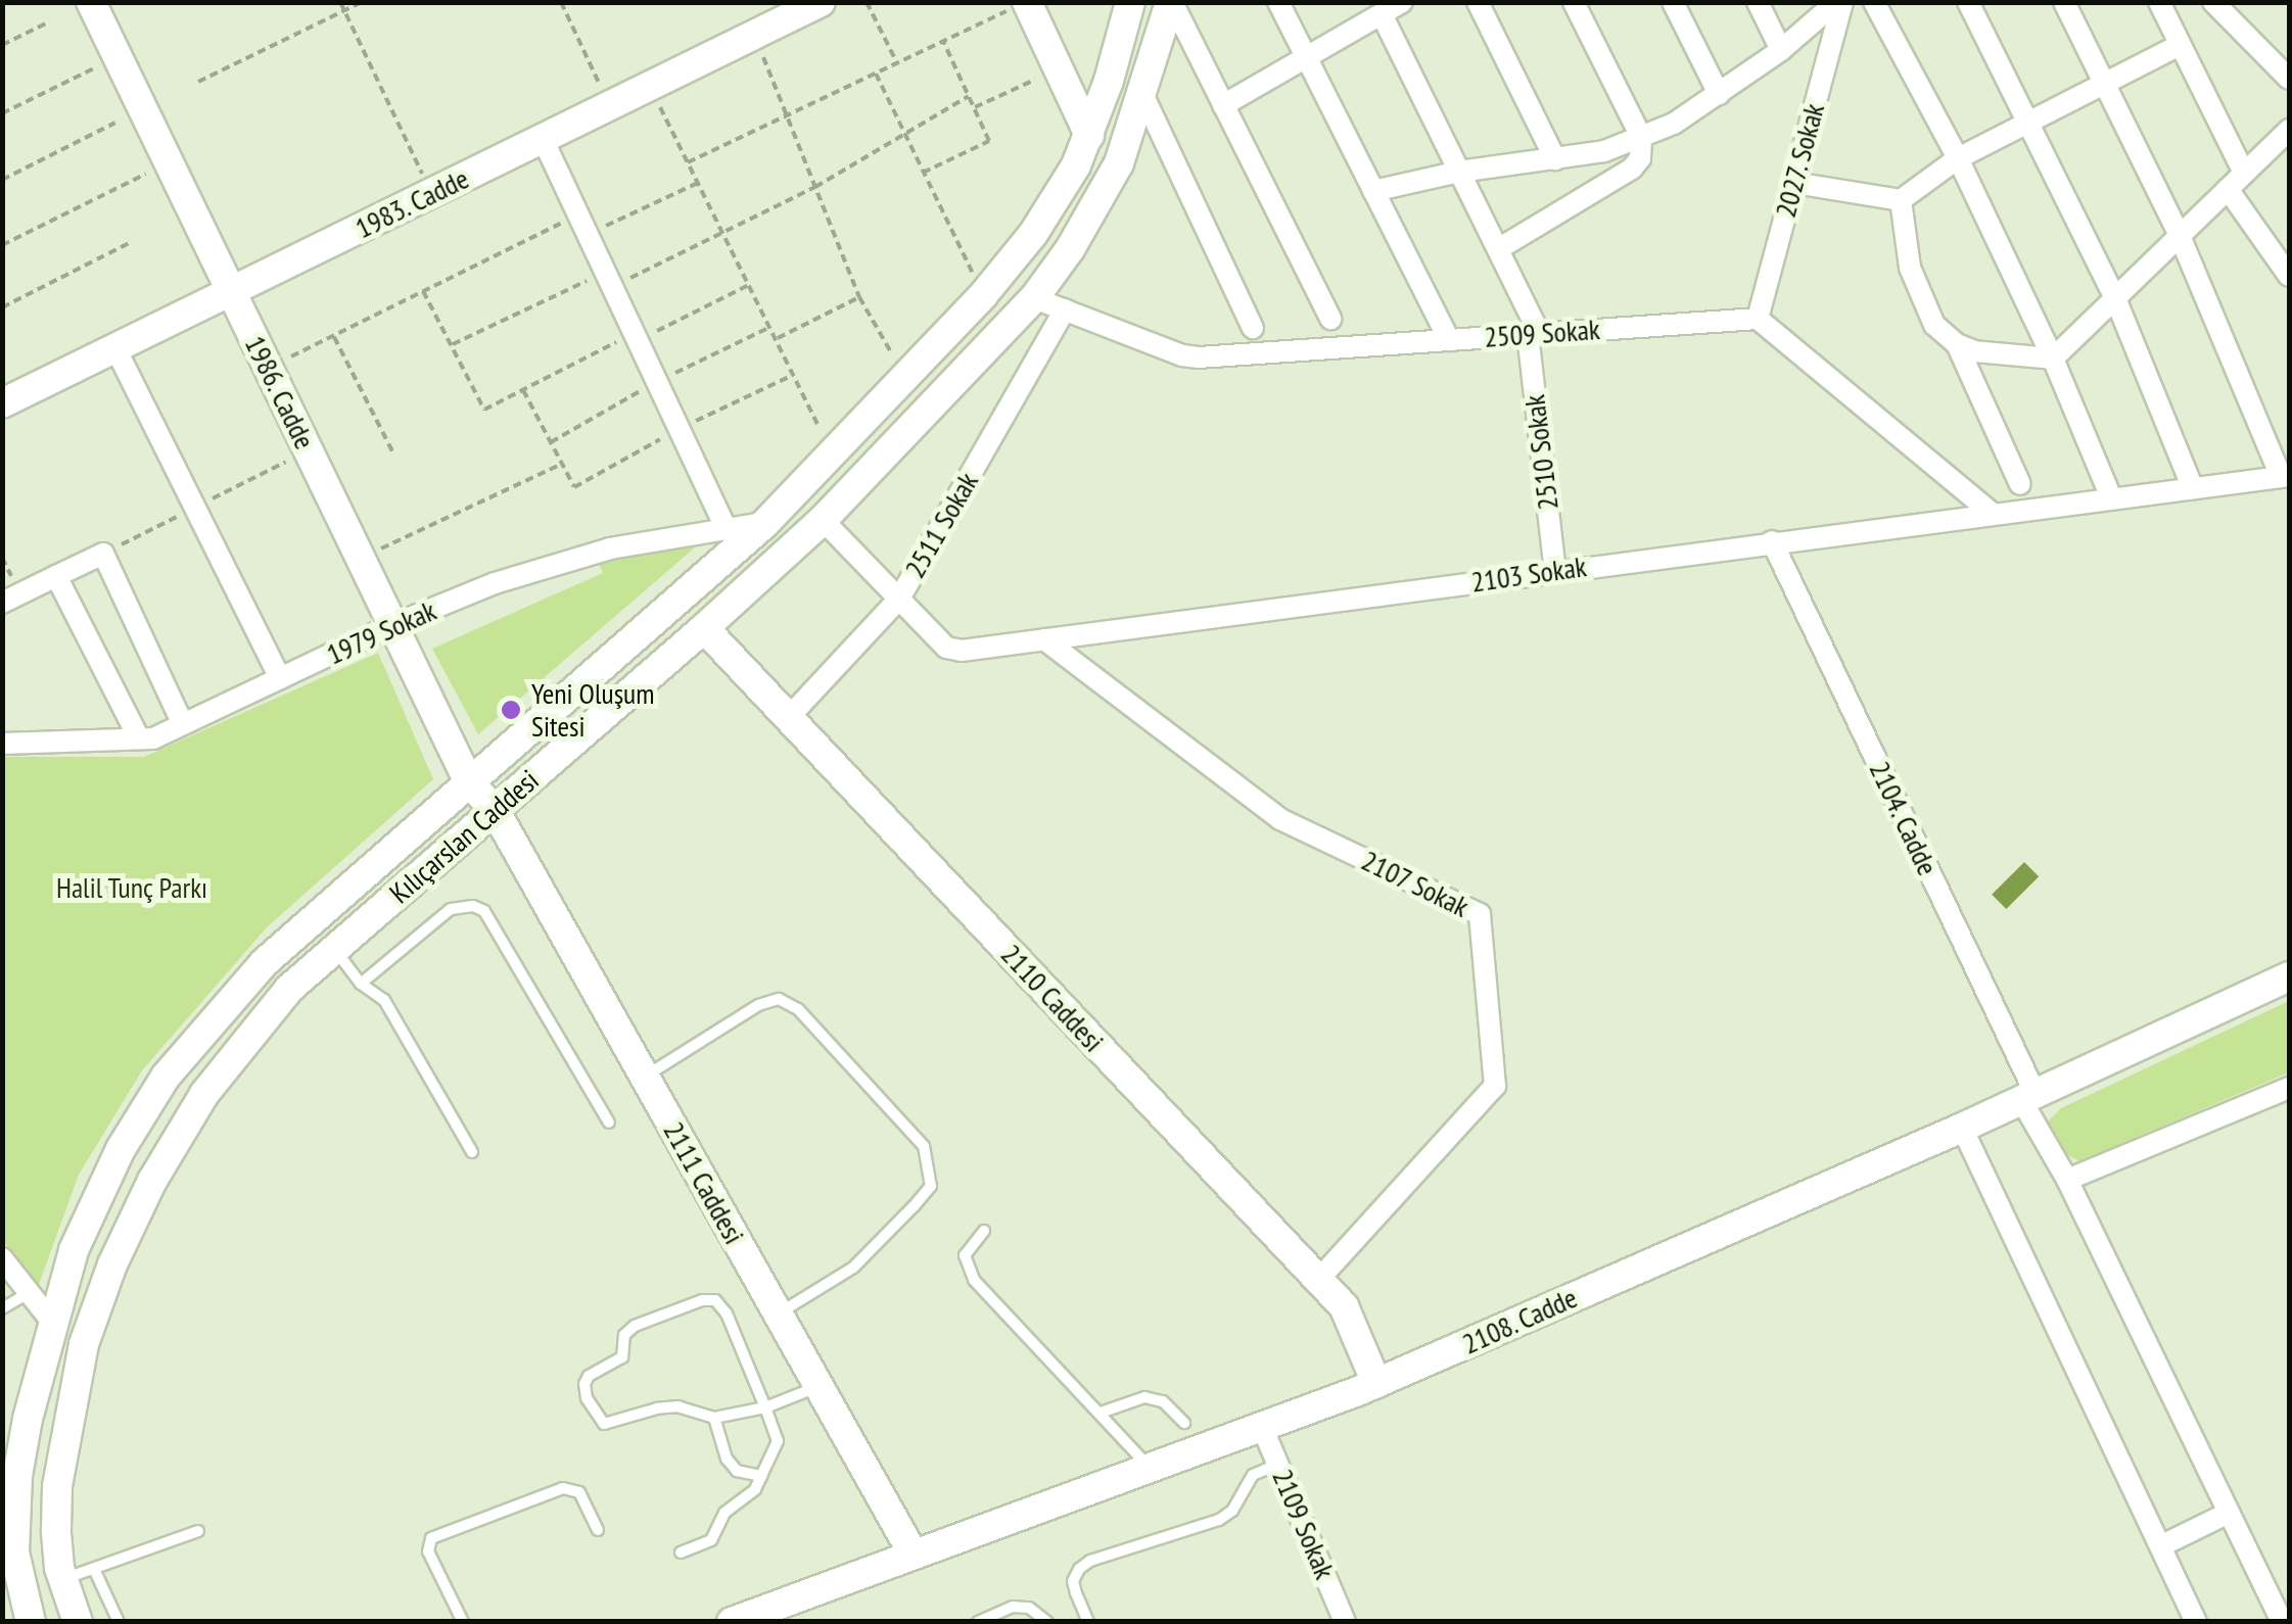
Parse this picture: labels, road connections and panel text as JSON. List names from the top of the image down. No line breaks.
{"streets":{"street":["2027. Sokak","1983. Cadde","2509 Sokak","1986. Cadde","2510 Sokak","2511 Sokak","2103 Sokak","1979 Sokak","2104. Cadde","Kılıçarslan Caddesi","2107 Sokak","2110 Caddesi","2111 Caddesi","2108. Cadde","2109 Sokak"]},"crossings":[["2027. Sokak","2509 Sokak"],["1983. Cadde","1986. Cadde"],["2509 Sokak","2510 Sokak"],["2509 Sokak","2511 Sokak"],["2509 Sokak","Kılıçarslan Caddesi"],["1986. Cadde","1979 Sokak"],["1986. Cadde","Kılıçarslan Caddesi"],["1986. Cadde","2111 Caddesi"],["2510 Sokak","2103 Sokak"],["2511 Sokak","2103 Sokak"],["2511 Sokak","2110 Caddesi"],["2103 Sokak","2104. Cadde"],["2103 Sokak","Kılıçarslan Caddesi"],["2103 Sokak","2107 Sokak"],["1979 Sokak","Kılıçarslan Caddesi"],["2104. Cadde","2108. Cadde"],["Kılıçarslan Caddesi","2110 Caddesi"],["Kılıçarslan Caddesi","2111 Caddesi"],["2107 Sokak","2110 Caddesi"],["2110 Caddesi","2108. Cadde"],["2111 Caddesi","2108. Cadde"],["2108. Cadde","2109 Sokak"]],"parks":["Halil Tunç Parkı"],"places":["Yeni Oluşum Sitesi"]}
